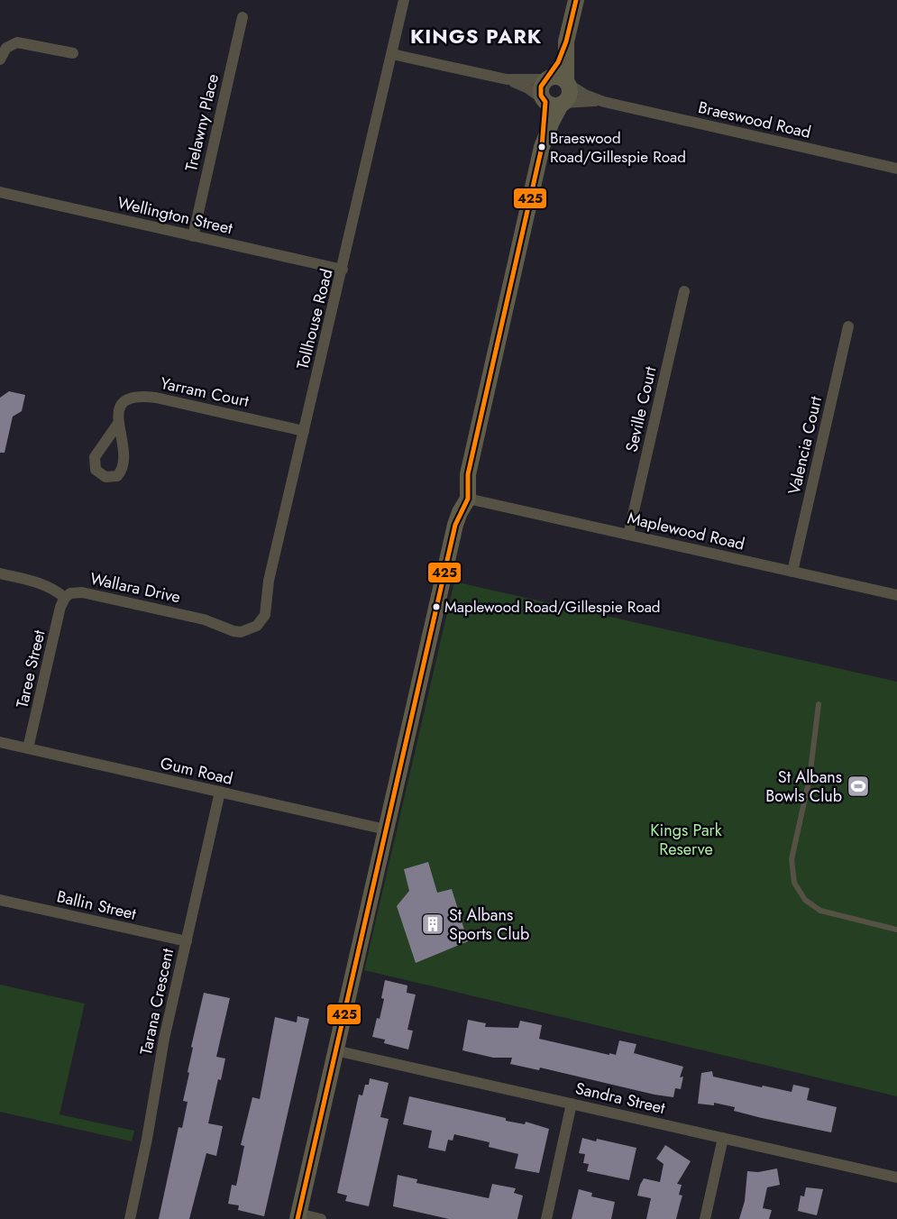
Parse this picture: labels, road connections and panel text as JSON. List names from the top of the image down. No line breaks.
{"streets":{"street":["Braeswood Road","Trelawny Place","Wellington Street","Tollhouse Road","Yarram Court","Seville Court","Valencia Court","Maplewood Road","Wallara Drive","Taree Street","Gum Road","Ballin Street","Tarana Crescent","Sandra Street"]},"crossings":[["Trelawny Place","Wellington Street"],["Wellington Street","Tollhouse Road"],["Tollhouse Road","Yarram Court"],["Tollhouse Road","Wallara Drive"],["Seville Court","Maplewood Road"],["Valencia Court","Maplewood Road"],["Wallara Drive","Taree Street"],["Taree Street","Gum Road"],["Gum Road","Tarana Crescent"],["Ballin Street","Tarana Crescent"]],"districts":["KINGS PARK"],"parks":["Kings Park Reserve"],"places":{"other":["Braeswood Road/Gillespie Road","Maplewood Road/Gillespie Road"],"sports":["St Albans Bowls Club"],"building":["St Albans Sports Club"]},"lines":["transit line 425"]}
